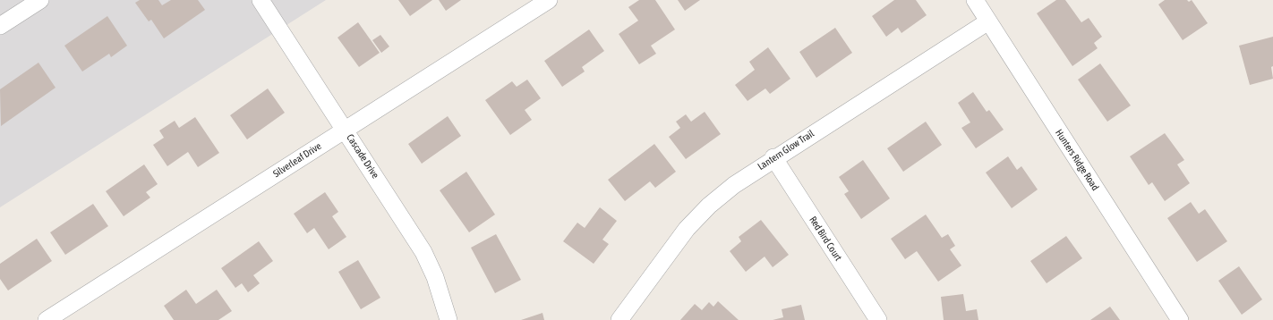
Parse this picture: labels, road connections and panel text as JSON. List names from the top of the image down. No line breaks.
{"streets":{"street":["Lantern Glow Trail","Cascade Drive","Silverleaf Drive","Hunters Ridge Road","Red Bird Court"]},"crossings":[["Lantern Glow Trail","Hunters Ridge Road"],["Lantern Glow Trail","Red Bird Court"],["Cascade Drive","Silverleaf Drive"]]}
